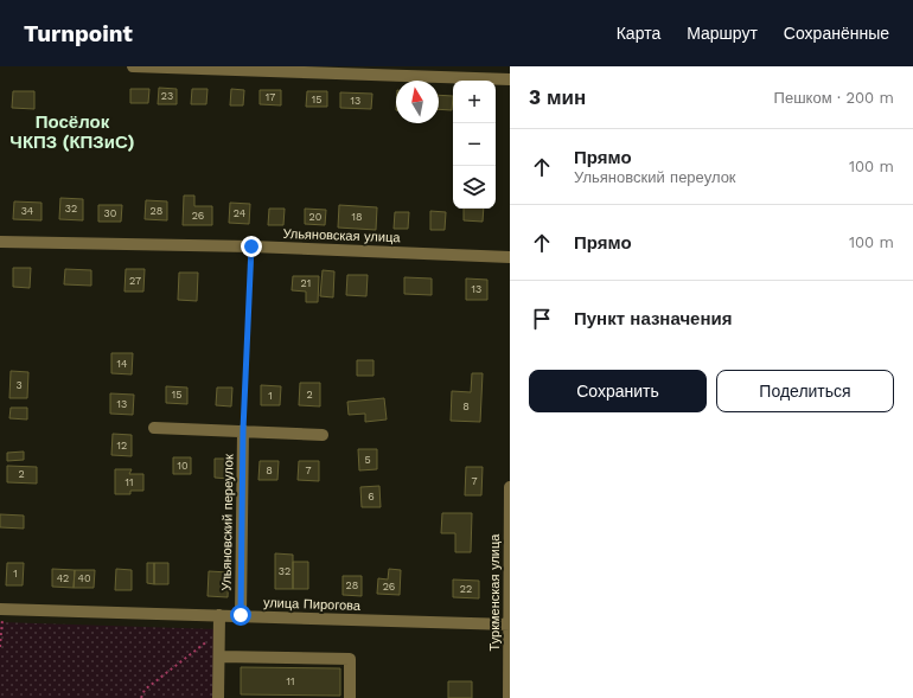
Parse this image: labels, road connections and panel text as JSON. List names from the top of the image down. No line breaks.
{"streets":{"street":["Ульяновская улица","Ульяновский переулок","Туркменская улица","улица Пирогова"]},"crossings":[["Ульяновский переулок","улица Пирогова"],["Туркменская улица","улица Пирогова"]],"districts":["Посёлок ЧКПЗ (КПЗиС)"],"house_numbers":["23","17","15","13","32","34","28","30","24","26","20","18","27","21","13","14","3","15","2","1","13","8","12","5","10","8","7","2","7","11","6","32","1","42","40","28","26","22","11"],"north":"top","page":{"header":"Turnpoint","nav":["Карта","Маршрут","Сохранённые"],"heading":["3 мин","Пешком · 200 m"],"map_buttons":["+","−"],"list":[["Прямо","Ульяновский переулок","100 m"],["Прямо","100 m"],"Пункт назначения"],"buttons":["Сохранить","Поделиться"]}}
